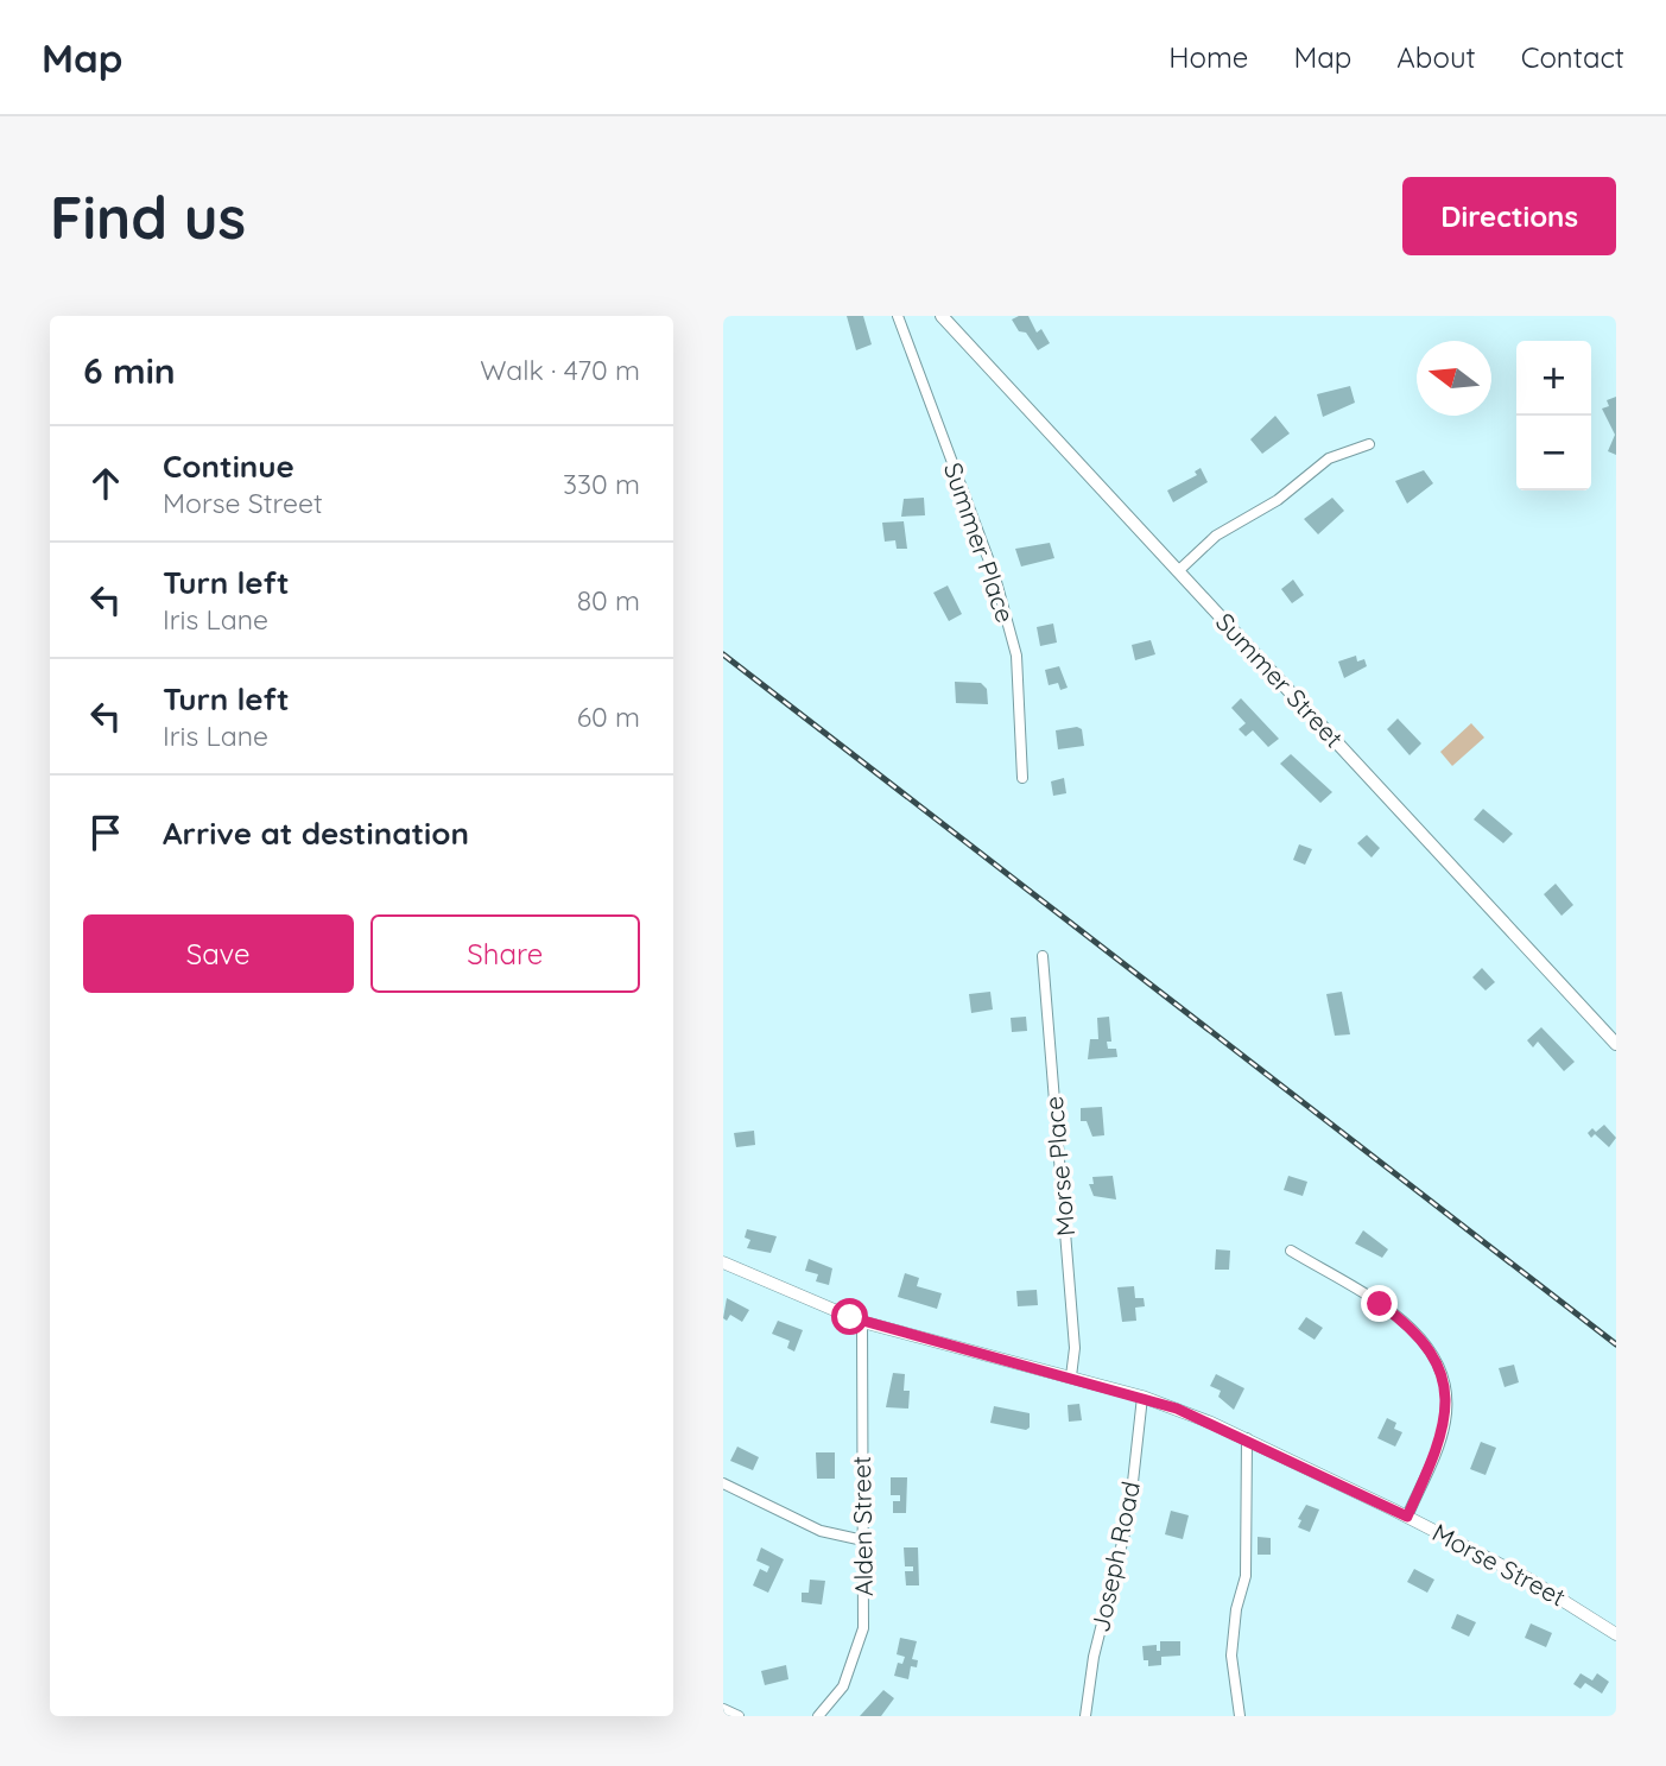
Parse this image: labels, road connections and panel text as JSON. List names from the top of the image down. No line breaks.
{"streets":{"main road":["Summer Street"],"street":["Summer Place","Morse Place","Alden Street","Joseph Road","Morse Street"]},"crossings":[["Morse Place","Morse Street"],["Alden Street","Morse Street"],["Joseph Road","Morse Street"]],"north":"left","page":{"header":"Map","nav":["Home","Map","About","Contact"],"buttons":["Directions",["Save","Share"]],"title":"Find us","heading":["6 min","Walk · 470 m"],"map_buttons":["+","−"],"list":[["Continue","Morse Street","330 m"],["Turn left","Iris Lane","80 m"],["Turn left","Iris Lane","60 m"],"Arrive at destination"]}}
